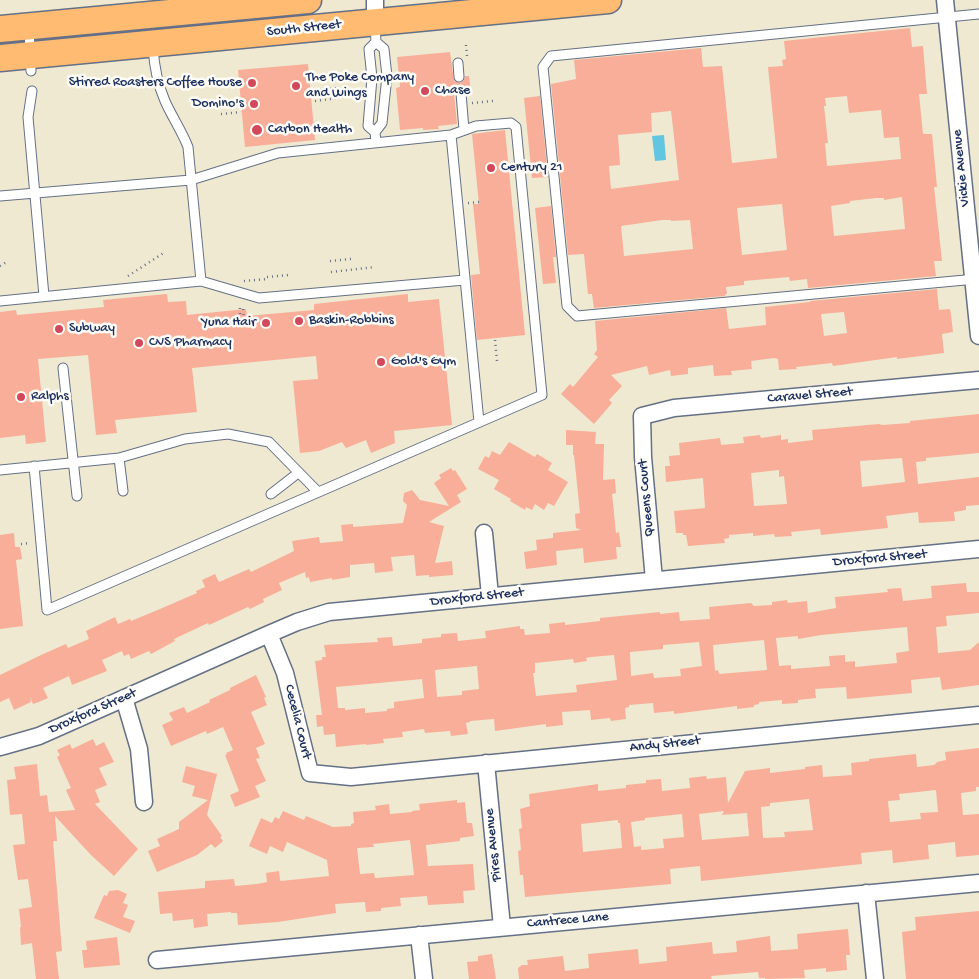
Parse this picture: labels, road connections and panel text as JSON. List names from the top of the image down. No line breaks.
{"streets":{"main road":["South Street"],"street":["Vickie Avenue","Caravel Street","Queens Court","Droxford Street","Cecelia Court","Andy Street","Pires Avenue","Cantrece Lane"]},"crossings":[["Caravel Street","Queens Court"],["Queens Court","Droxford Street"],["Droxford Street","Cecelia Court"],["Cecelia Court","Andy Street"],["Andy Street","Pires Avenue"],["Pires Avenue","Cantrece Lane"]],"places":["Stirred Roasters Coffee House","The Poke Company and Wings","Chase","Domino's","Carbon Health","Century 21","Baskin-Robbins","Yuna Hair","Subway","CVS Pharmacy","Gold's Gym","Ralphs"]}
